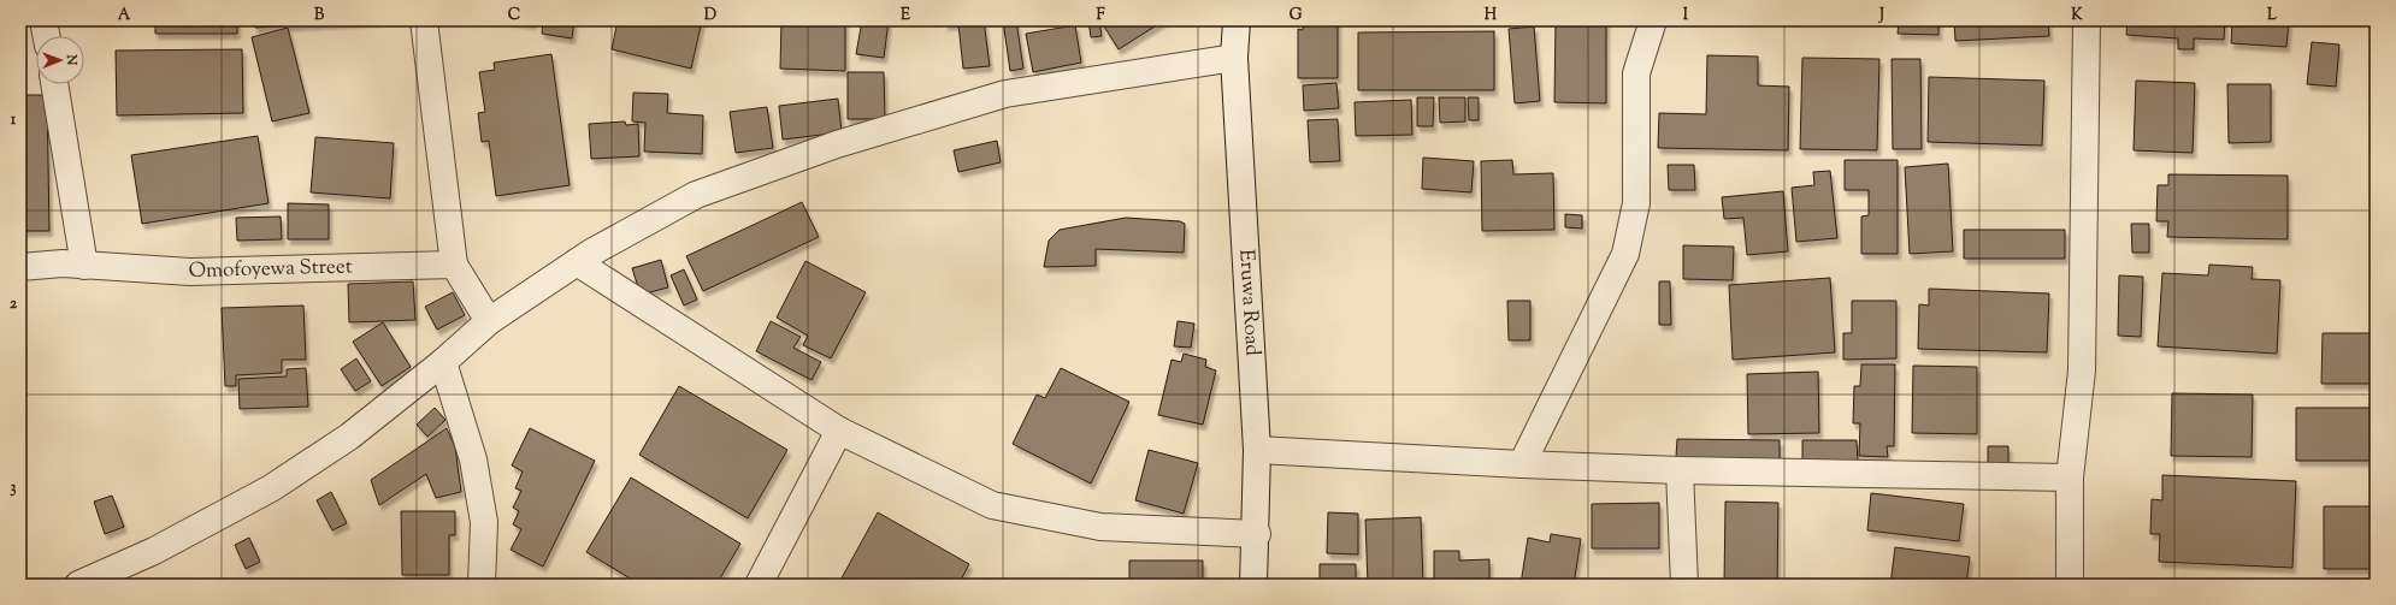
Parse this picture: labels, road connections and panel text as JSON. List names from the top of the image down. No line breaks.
{"streets":{"street":["Omofoyewa Street","Eruwa Road"]},"north":"right","grid":{"columns":["A","B","C","D","E","F","G","H","I","J","K","L"],"rows":["1","2","3"]}}
